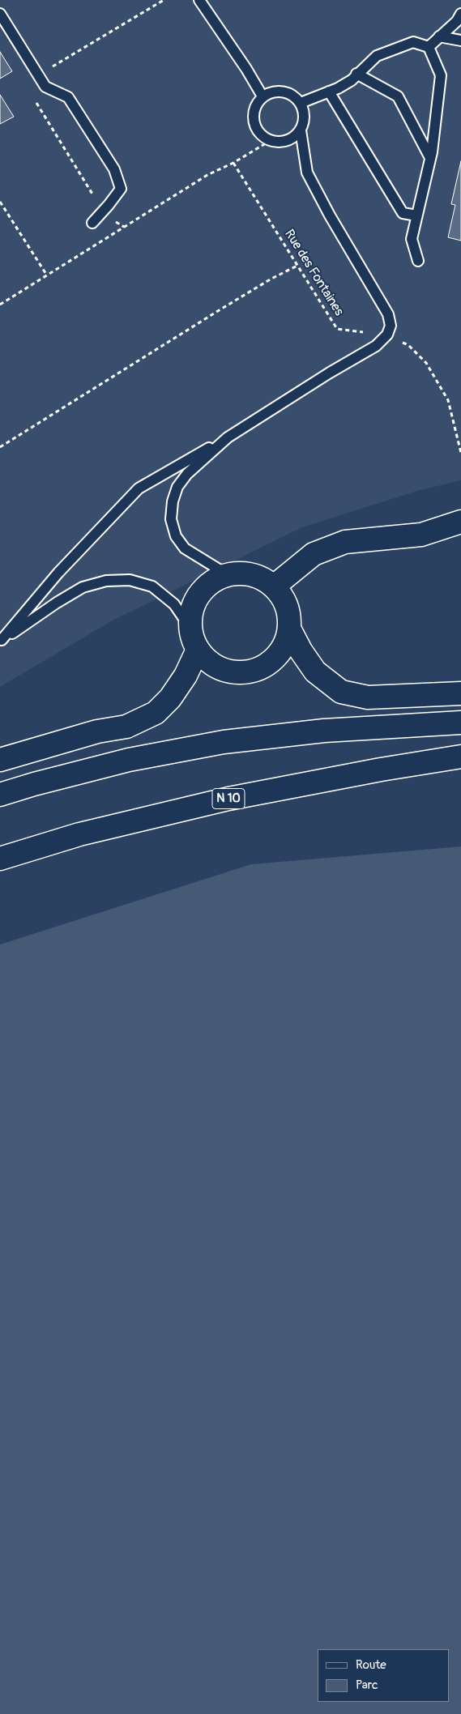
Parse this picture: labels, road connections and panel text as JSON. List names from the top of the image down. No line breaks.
{"streets":{"main road":["N 10"],"path":["Rue des Fontaines"]},"legend":["Route","Parc"]}
